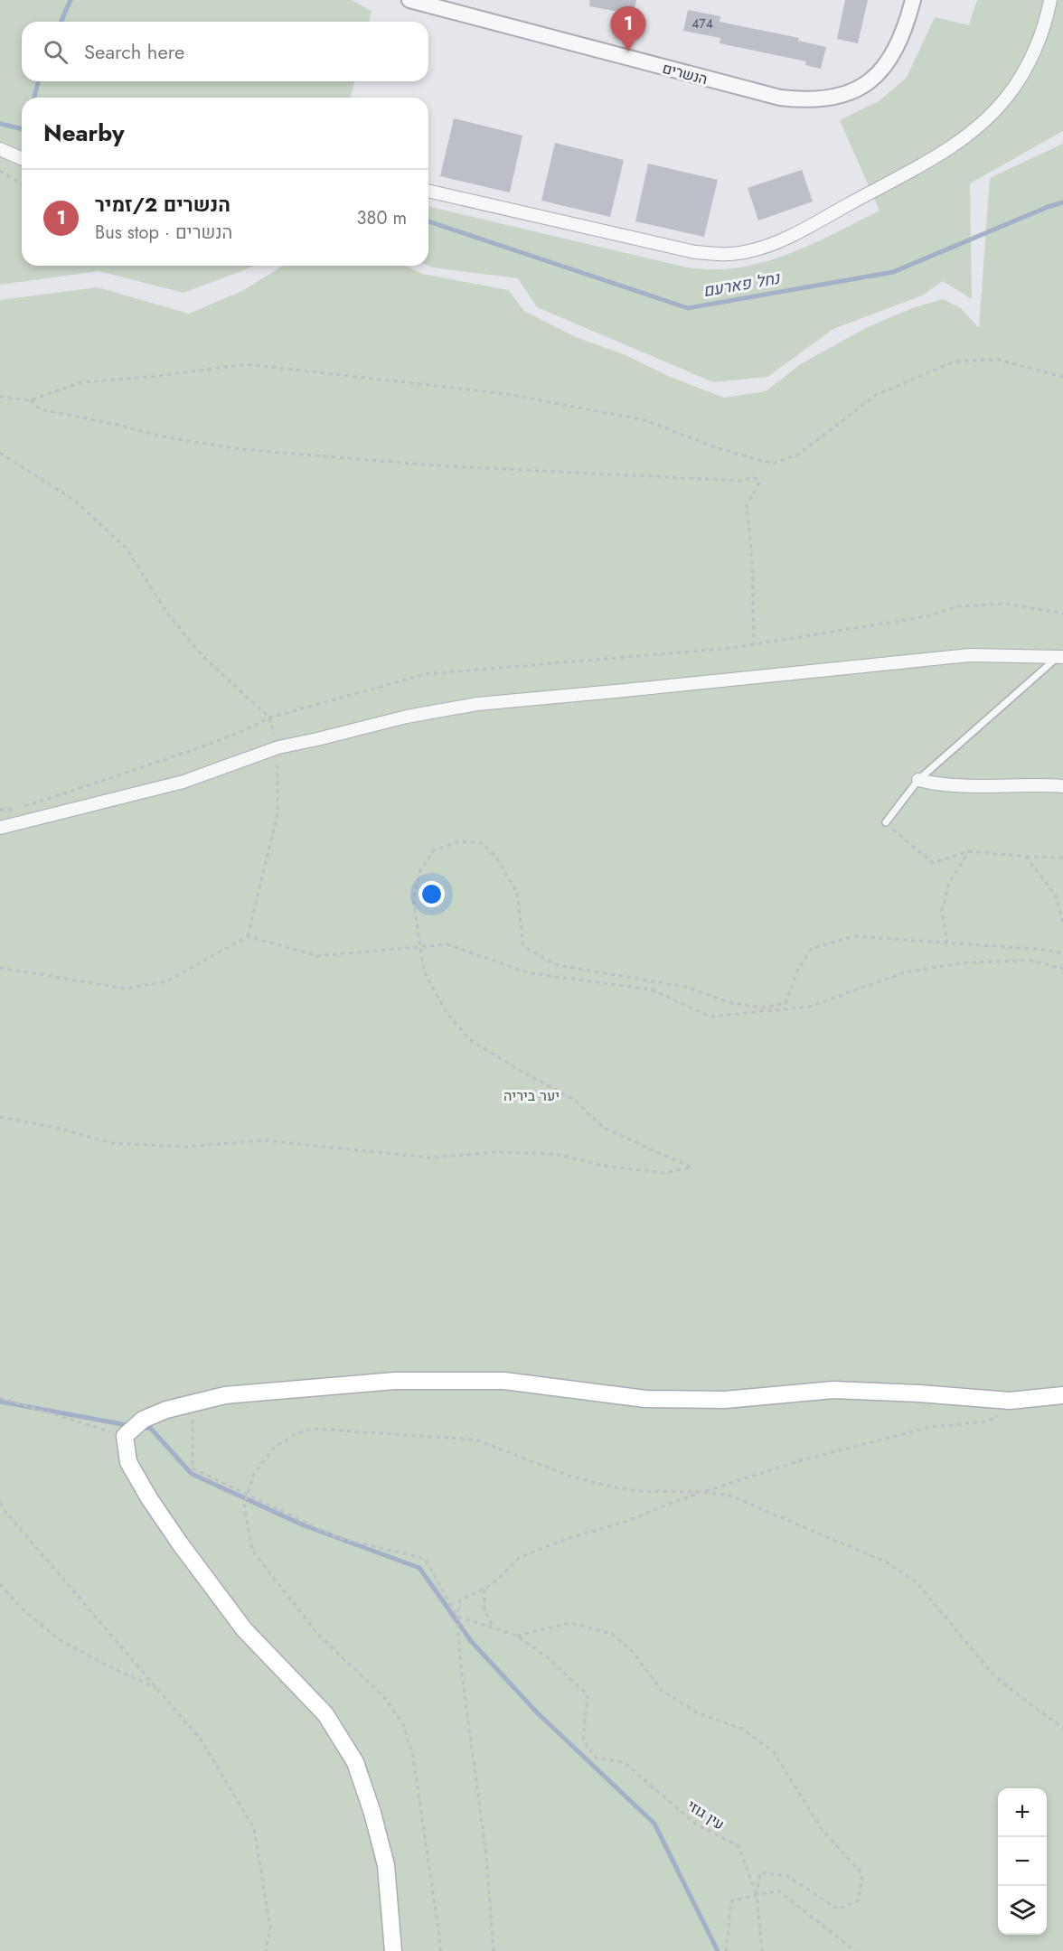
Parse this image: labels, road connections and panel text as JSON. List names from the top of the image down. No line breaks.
{"streets":{"street":["הנשרים"],"path":["עין גוזי"]},"water":["נחל פארעם"],"parks":["יער ביריה"],"house_numbers":["474"],"page":{"pins":"1","search":"Search here","heading":"Nearby","list":[{"mark":"1","name":"הנשרים 2/זמיר","note":"Bus stop · הנשרים","value":"380 m"}],"map_buttons":["+","−"]}}
